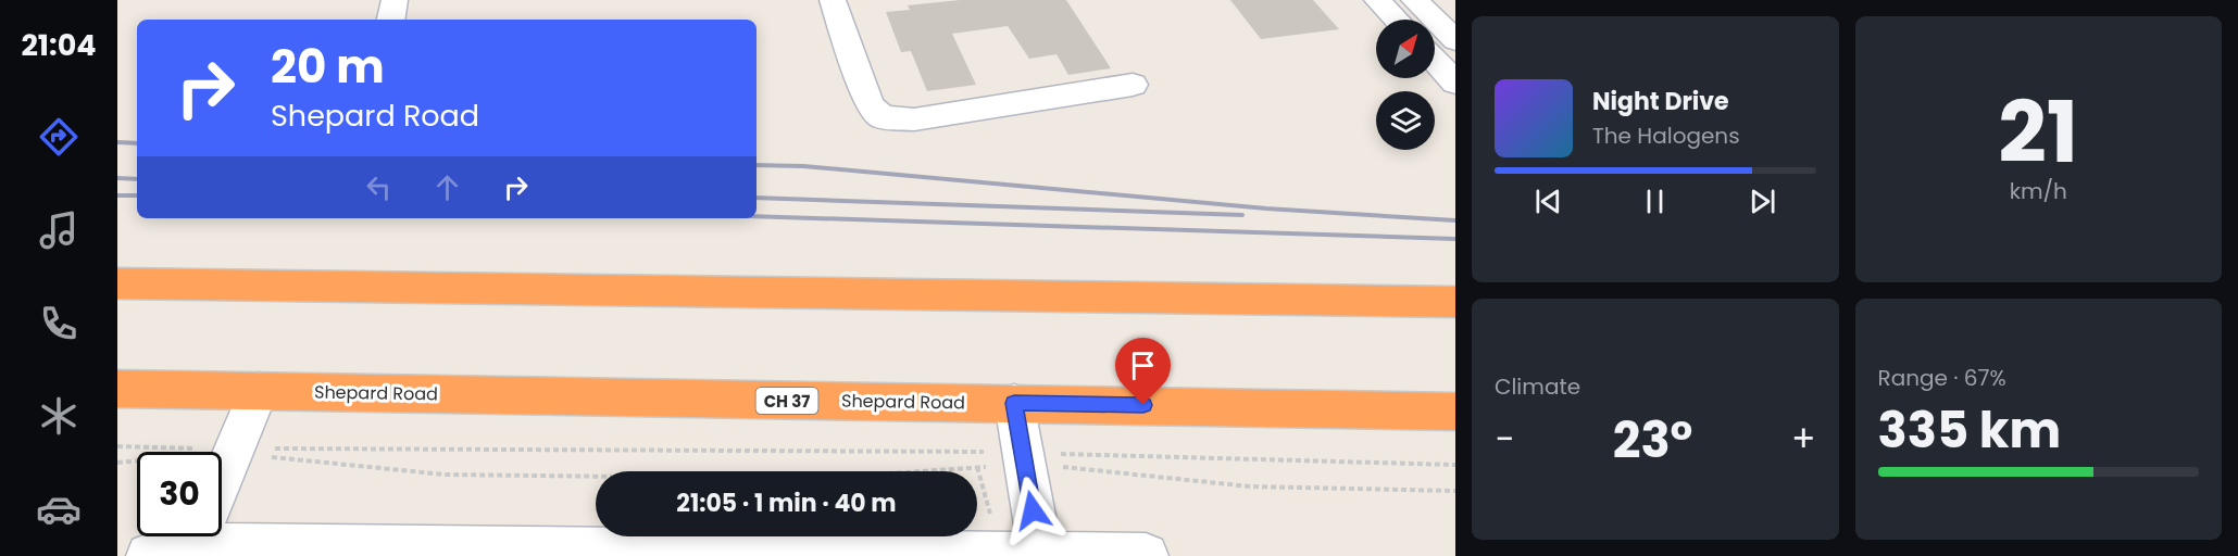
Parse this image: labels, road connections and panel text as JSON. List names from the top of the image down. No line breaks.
{"streets":{"highway":["Shepard Road","CH 37"]},"north":"top right","page":{"tabs":"21:04","tile":[["21","km/h"],"Climate",["Range · 67%","335 km"]],"turn":["20 m","Shepard Road"],"song":["Night Drive","The Halogens"],"heat":["−","23°","+"],"limit":"30","trip":"21:05 · 1 min · 40 m"}}
